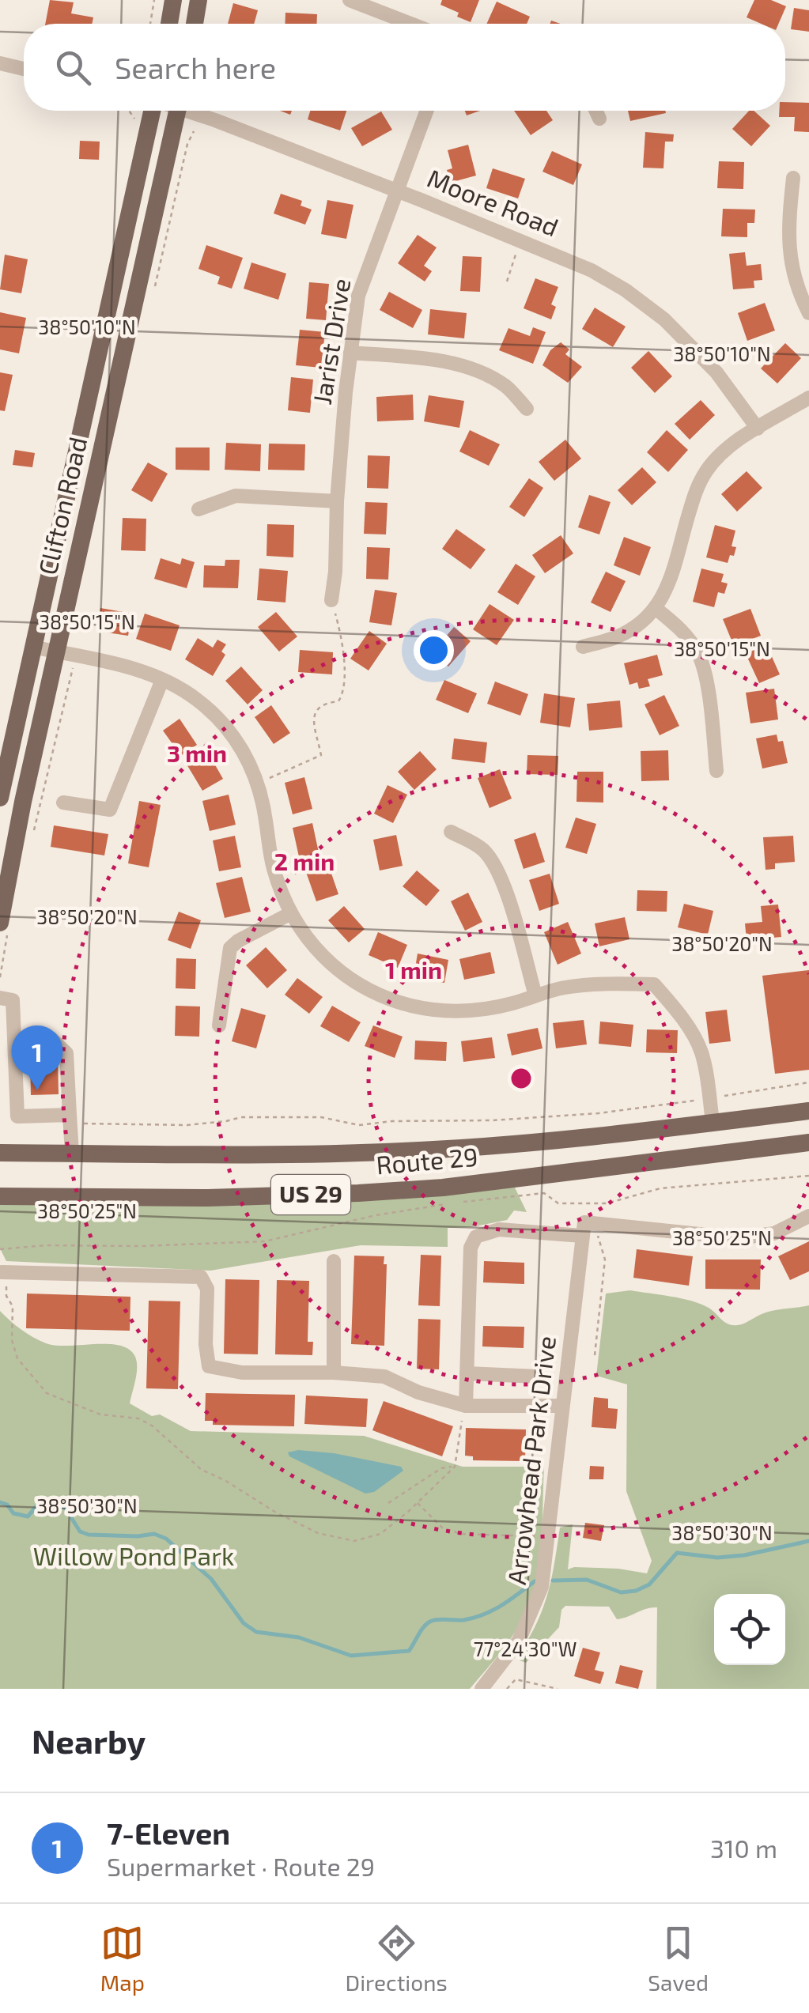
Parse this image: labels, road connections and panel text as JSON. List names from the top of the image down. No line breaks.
{"streets":{"main road":["Clifton Road","Route 29","US 29"],"street":["Moore Road","Jarist Drive","Arrowhead Park Drive"]},"crossings":[["Moore Road","Jarist Drive"]],"parks":["Willow Pond Park"],"page":{"search":"Search here","pins":"1","heading":"Nearby","list":[{"mark":"1","name":"7-Eleven","note":"Supermarket · Route 29","value":"310 m"}],"nav":["Map","Directions","Saved"]},"coordinates":["38°50'10\"N","38°50'15\"N","38°50'20\"N","38°50'25\"N","38°50'30\"N","77°24'30\"W"],"rings":["3 min","2 min","1 min"]}
